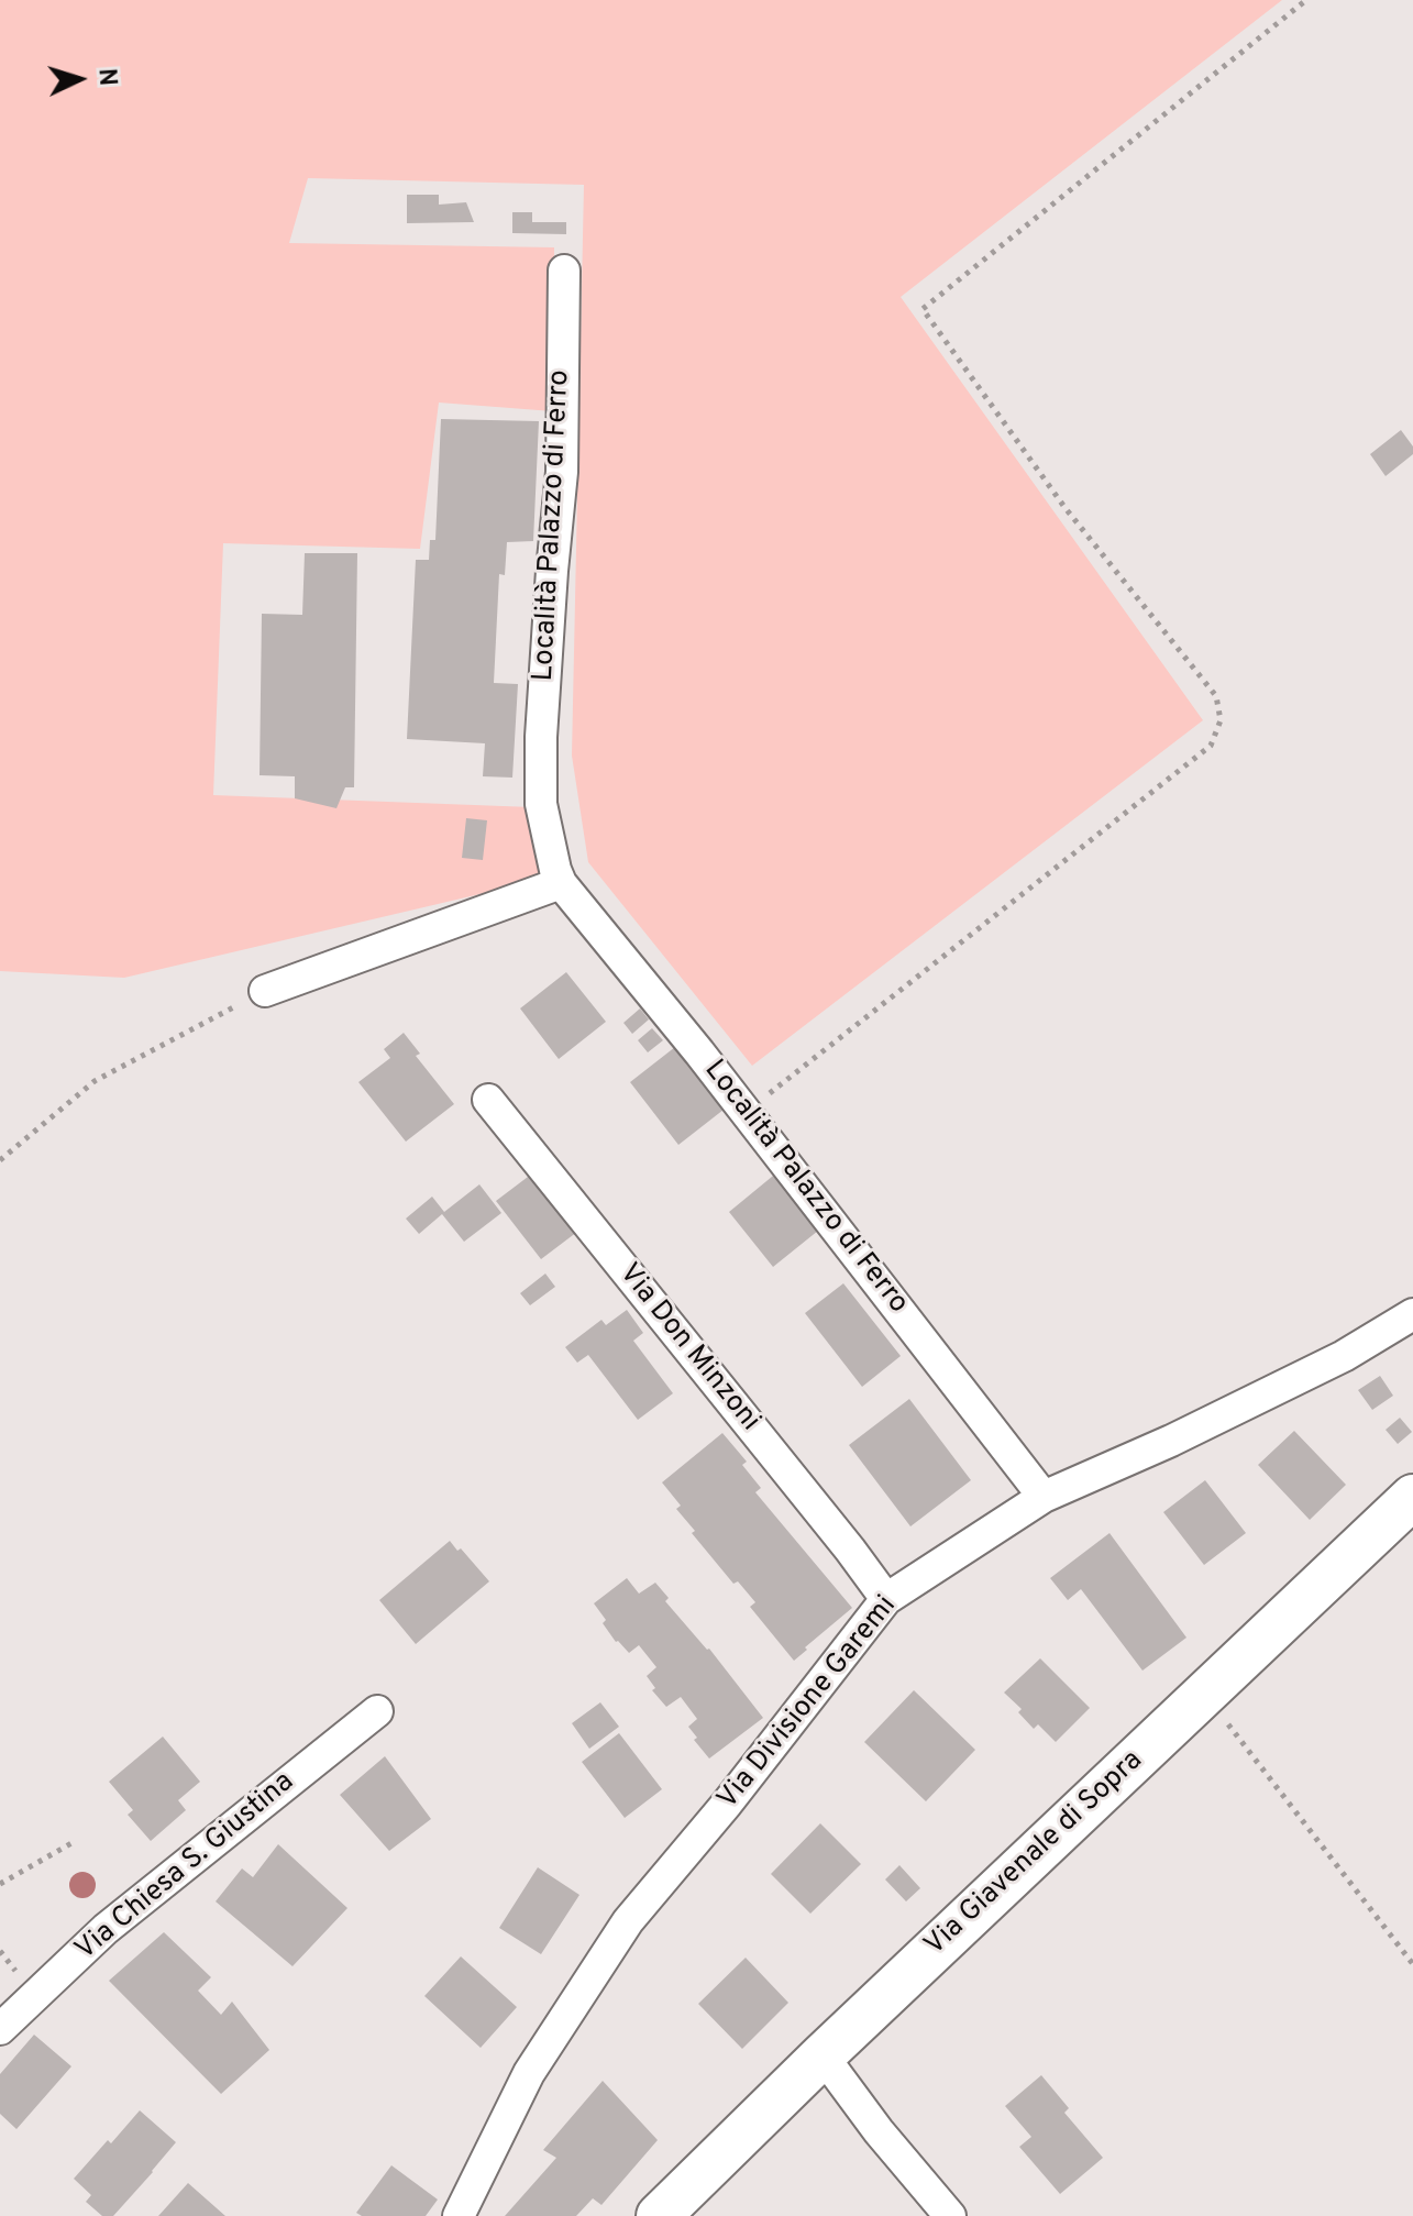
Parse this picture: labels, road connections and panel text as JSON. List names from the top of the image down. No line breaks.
{"streets":{"street":["Località Palazzo di Ferro","Via Don Minzoni","Via Divisione Garemi","Via Giavenale di Sopra","Via Chiesa S. Giustina"]},"crossings":[["Località Palazzo di Ferro","Via Divisione Garemi"],["Via Don Minzoni","Via Divisione Garemi"]],"north":"right"}
